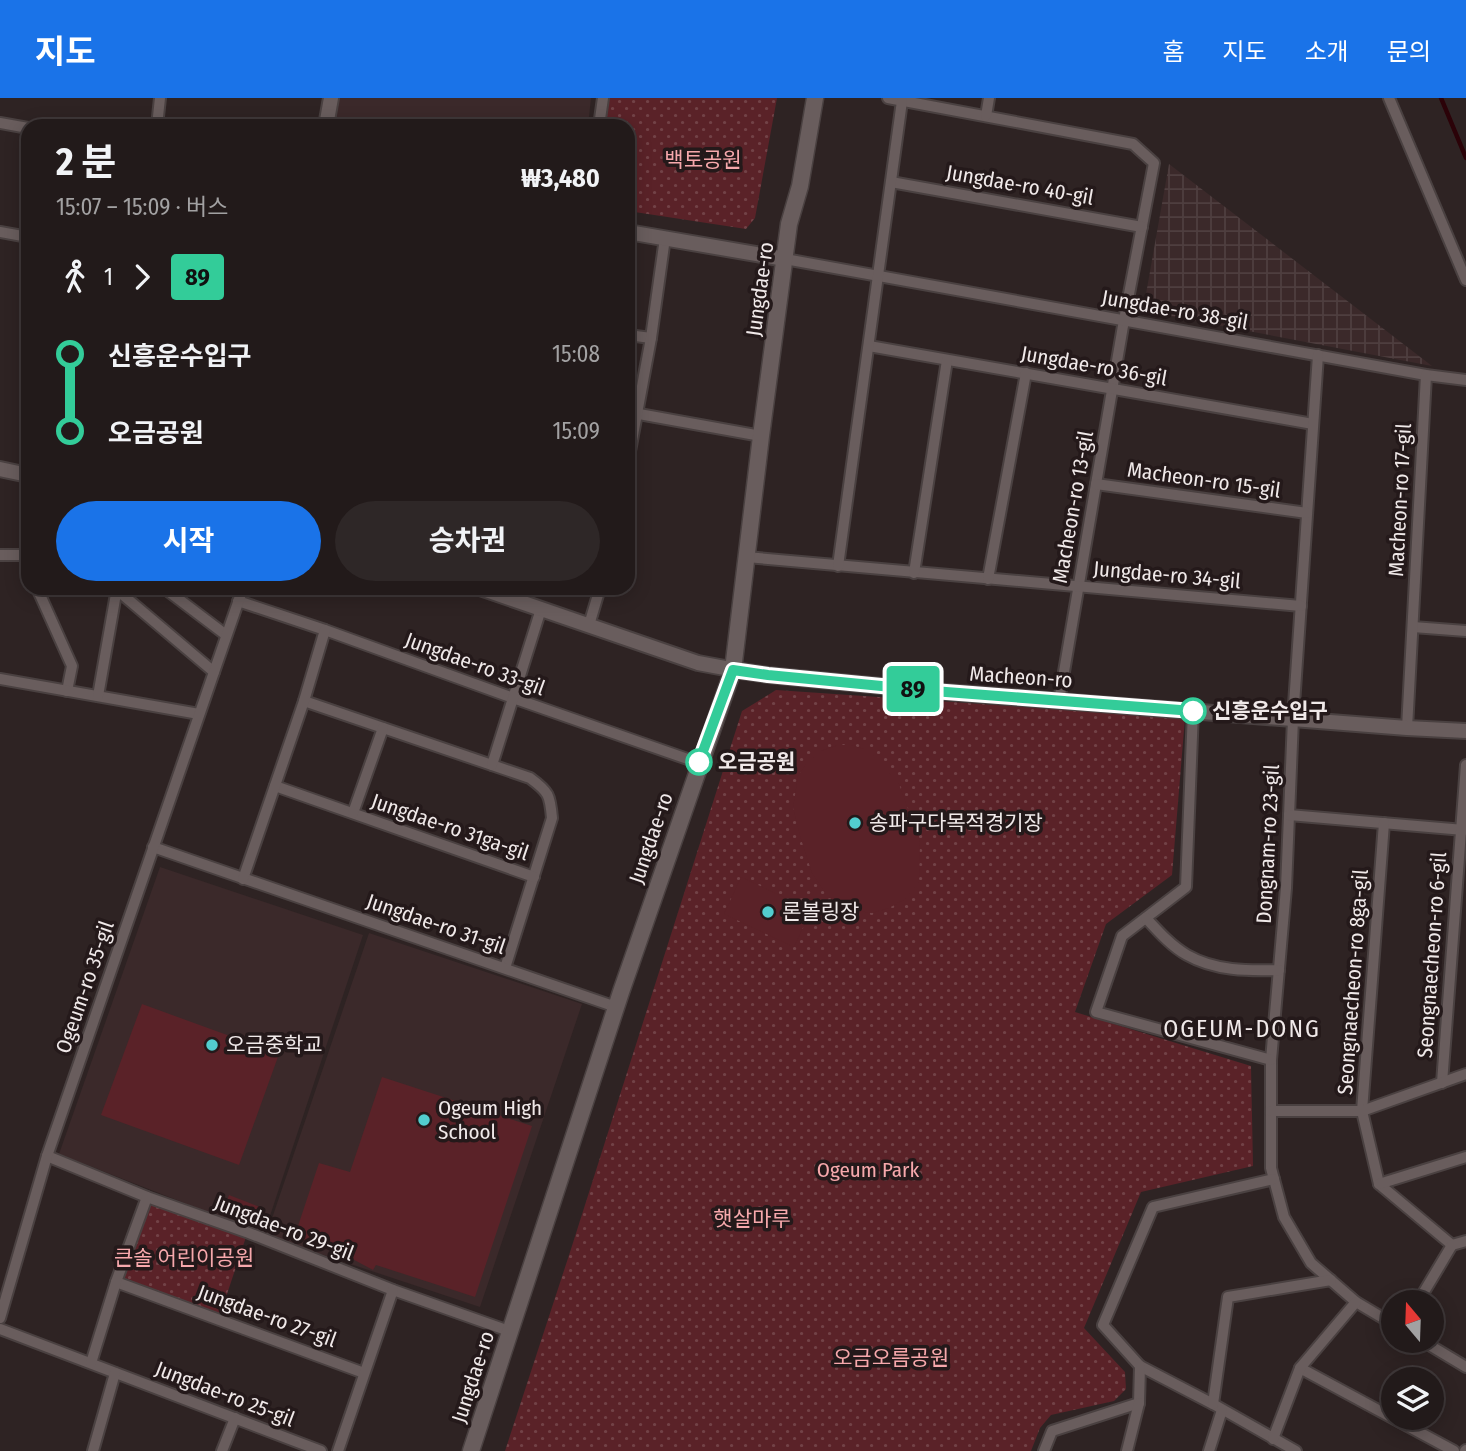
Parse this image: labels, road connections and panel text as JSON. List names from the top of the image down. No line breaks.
{"streets":{"main road":["Jungdae-ro"],"street":["Jungdae-ro 40-gil","Jungdae-ro 38-gil","Jungdae-ro 36-gil","Macheon-ro 15-gil","Macheon-ro 17-gil","Macheon-ro 13-gil","Jungdae-ro 34-gil","Jungdae-ro 33-gil","Macheon-ro","Jungdae-ro 31ga-gil","Dongnam-ro 23-gil","Jungdae-ro 31-gil","Seongnaecheon-ro 6-gil","Seongnaecheon-ro 8ga-gil","Ogeum-ro 35-gil","Jungdae-ro 29-gil","Jungdae-ro 27-gil","Jungdae-ro 25-gil"]},"crossings":[["Jungdae-ro","Jungdae-ro 38-gil"],["Jungdae-ro","Jungdae-ro 34-gil"],["Jungdae-ro","Jungdae-ro 33-gil"],["Jungdae-ro","Macheon-ro"],["Jungdae-ro","Jungdae-ro 31-gil"],["Jungdae-ro","Jungdae-ro 29-gil"],["Jungdae-ro 38-gil","Macheon-ro 15-gil"],["Jungdae-ro 38-gil","Macheon-ro 17-gil"],["Jungdae-ro 38-gil","Macheon-ro 13-gil"],["Jungdae-ro 36-gil","Macheon-ro 15-gil"],["Jungdae-ro 36-gil","Macheon-ro 13-gil"],["Macheon-ro 15-gil","Macheon-ro 13-gil"],["Macheon-ro 15-gil","Jungdae-ro 34-gil"],["Macheon-ro 15-gil","Macheon-ro"],["Macheon-ro 15-gil","Dongnam-ro 23-gil"],["Macheon-ro 17-gil","Macheon-ro"],["Macheon-ro 13-gil","Jungdae-ro 34-gil"],["Macheon-ro 13-gil","Macheon-ro"],["Jungdae-ro 33-gil","Ogeum-ro 35-gil"],["Macheon-ro","Dongnam-ro 23-gil"],["Jungdae-ro 31ga-gil","Jungdae-ro 31-gil"],["Dongnam-ro 23-gil","Seongnaecheon-ro 6-gil"],["Jungdae-ro 31-gil","Ogeum-ro 35-gil"],["Seongnaecheon-ro 6-gil","Seongnaecheon-ro 8ga-gil"],["Ogeum-ro 35-gil","Jungdae-ro 29-gil"]],"districts":["OGEUM-DONG"],"parks":["백토공원","Ogeum Park","햇살마루","큰솔 어린이공원","오금오름공원"],"places":["신흥운수입구","오금공원","송파구다목적경기장","론볼링장","오금중학교","Ogeum High School"],"lines":["bus line 89"],"north":"top","page":{"header":"지도","nav":["홈","지도","소개","문의"],"on_map":"89","heading":["2 분","15:07 – 15:09 · 버스","₩3,480"],"legs":["1","89"],"list":[{"name":"신흥운수입구","value":"15:08"},{"name":"오금공원","value":"15:09"}],"buttons":["시작","승차권"]}}
